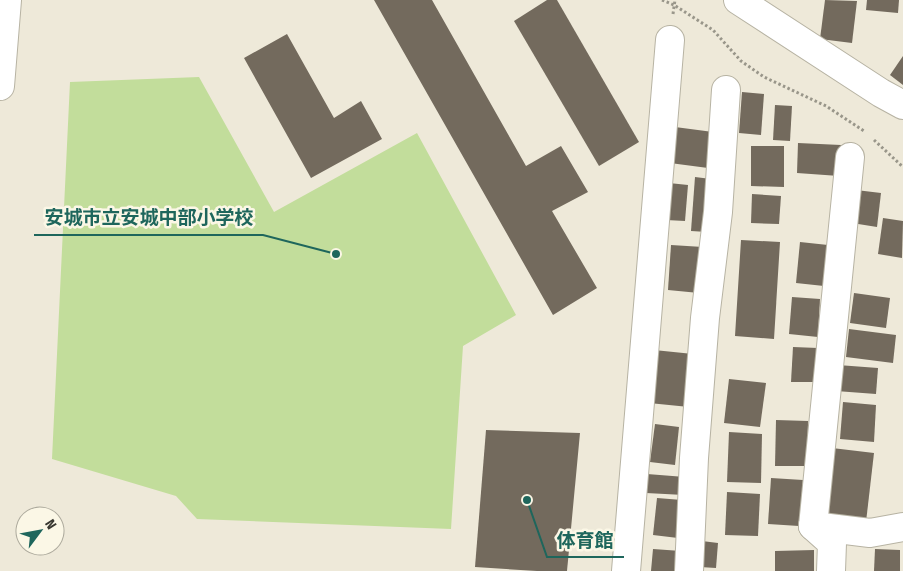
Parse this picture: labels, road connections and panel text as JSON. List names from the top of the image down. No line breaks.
{"places":["安城市立安城中部小学校","体育館"],"north":"top right"}
